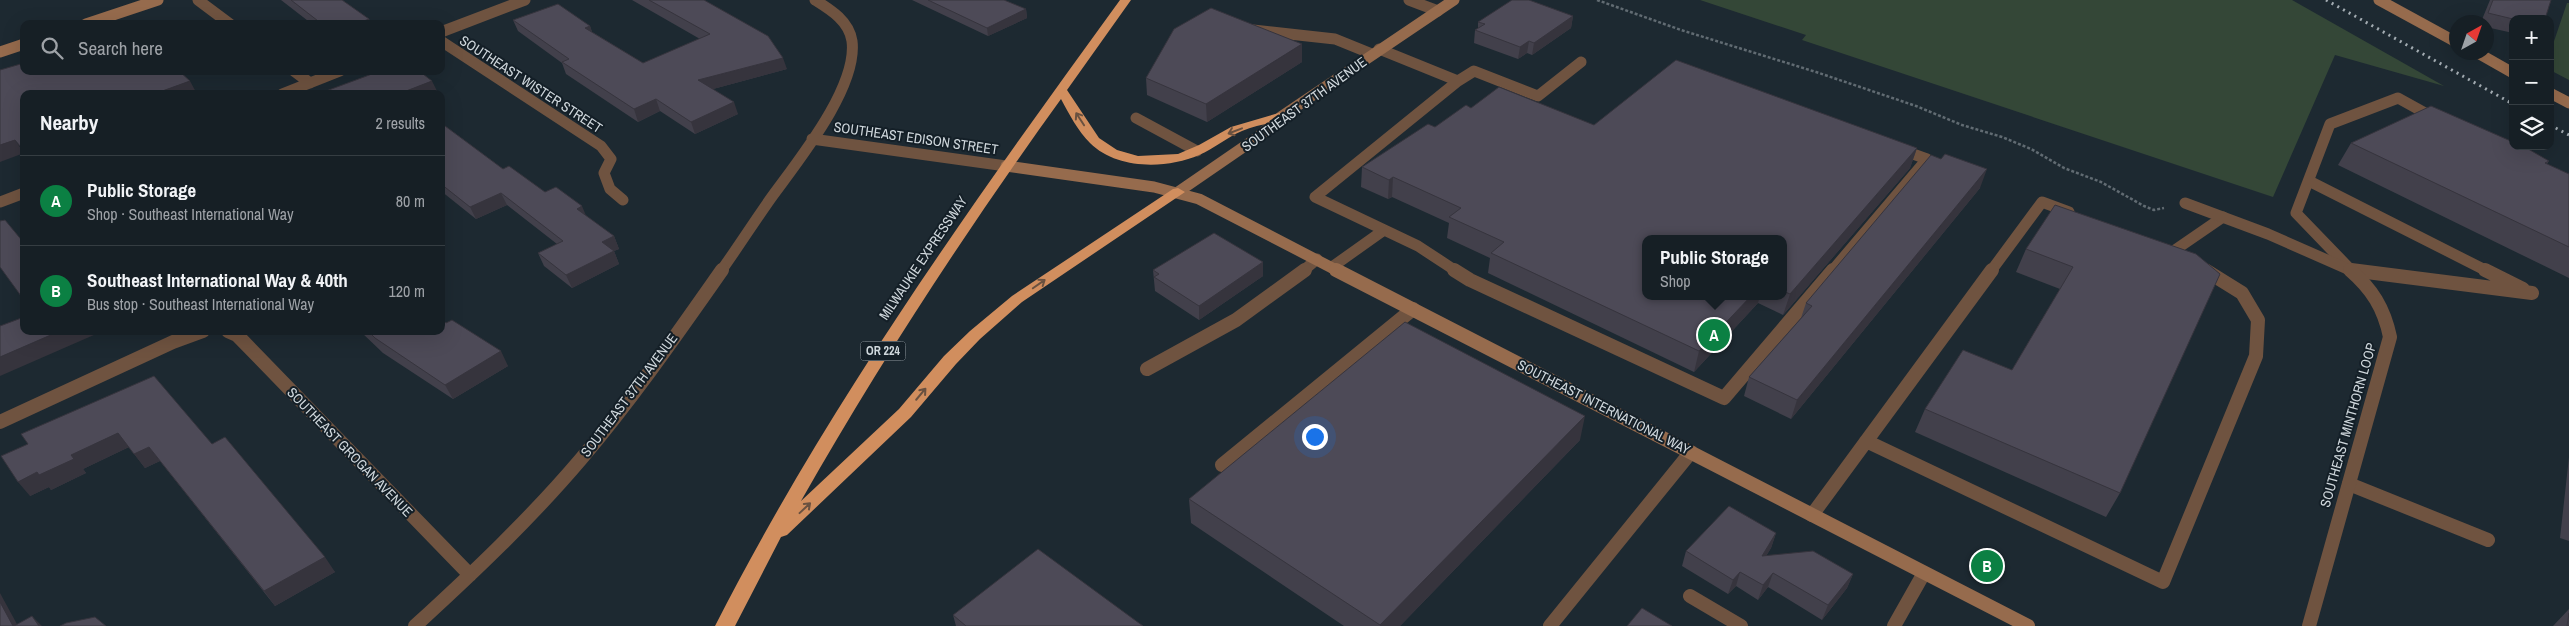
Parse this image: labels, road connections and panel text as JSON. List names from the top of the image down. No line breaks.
{"streets":{"highway":["MILWAUKIE EXPRESSWAY","OR 224"],"street":["SOUTHEAST WISTER STREET","SOUTHEAST 37TH AVENUE","SOUTHEAST EDISON STREET","SOUTHEAST INTERNATIONAL WAY","SOUTHEAST MINTHORN LOOP","SOUTHEAST GROGAN AVENUE"]},"crossings":[["SOUTHEAST 37TH AVENUE","SOUTHEAST EDISON STREET"],["SOUTHEAST 37TH AVENUE","SOUTHEAST INTERNATIONAL WAY"],["SOUTHEAST 37TH AVENUE","SOUTHEAST GROGAN AVENUE"],["SOUTHEAST EDISON STREET","MILWAUKIE EXPRESSWAY"],["SOUTHEAST EDISON STREET","SOUTHEAST INTERNATIONAL WAY"]],"north":"top right","page":{"map_buttons":["+","−"],"search":"Search here","heading":["Nearby","2 results"],"list":[{"mark":"A","name":"Public Storage","note":"Shop · Southeast International Way","value":"80 m"},{"mark":"B","name":"Southeast International Way & 40th","note":"Bus stop · Southeast International Way","value":"120 m"}],"popup":["Public Storage","Shop"],"pins":["A","B"]}}
